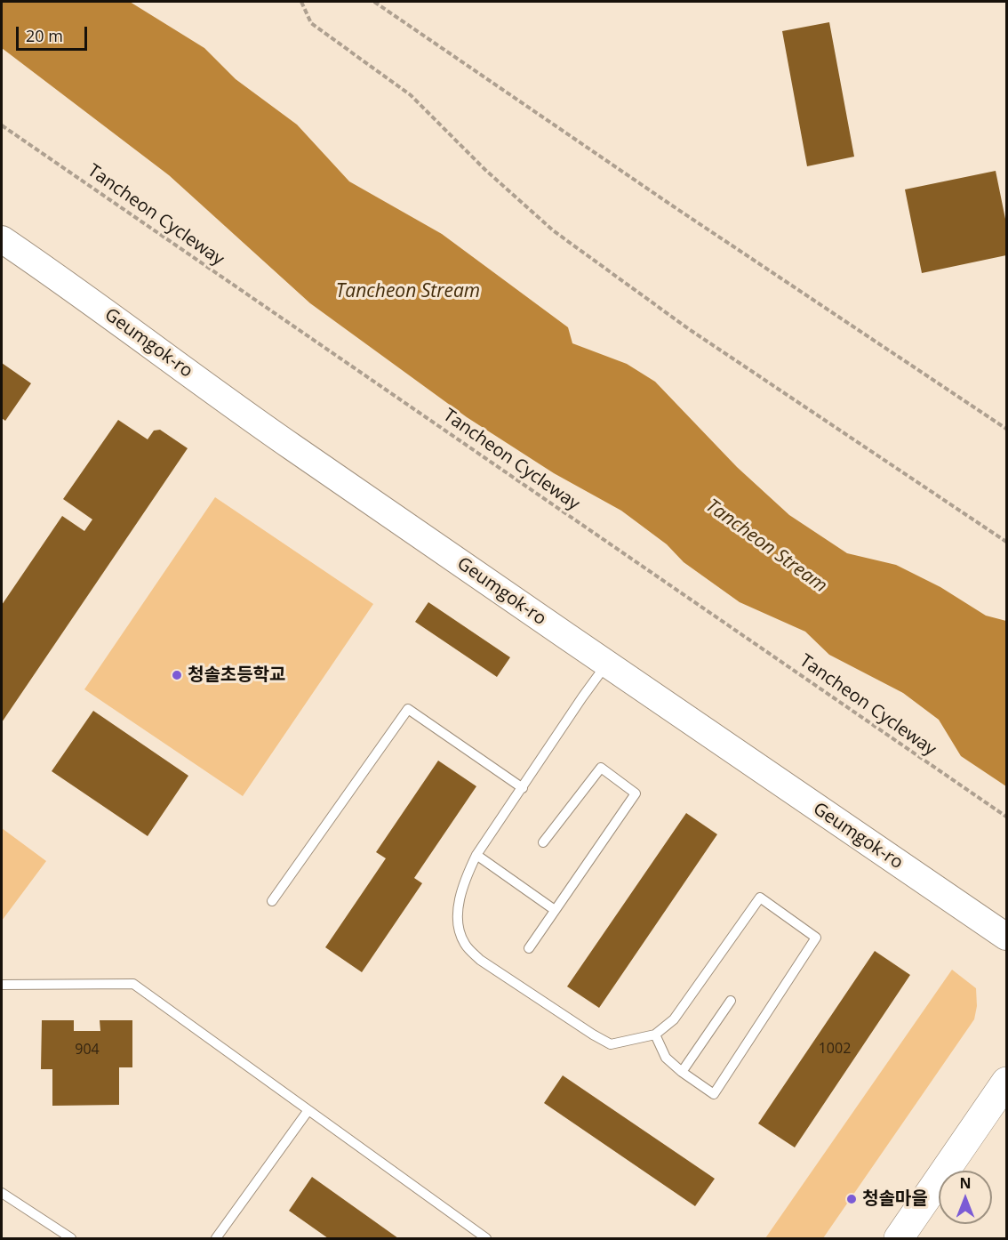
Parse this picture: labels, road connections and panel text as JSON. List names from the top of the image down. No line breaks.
{"streets":{"main road":["Geumgok-ro"],"path":["Tancheon Cycleway"]},"water":["Tancheon Stream"],"places":["청솔초등학교","청솔마을"],"house_numbers":["1002","904"],"scale_bar":"20 m","north":"top"}
